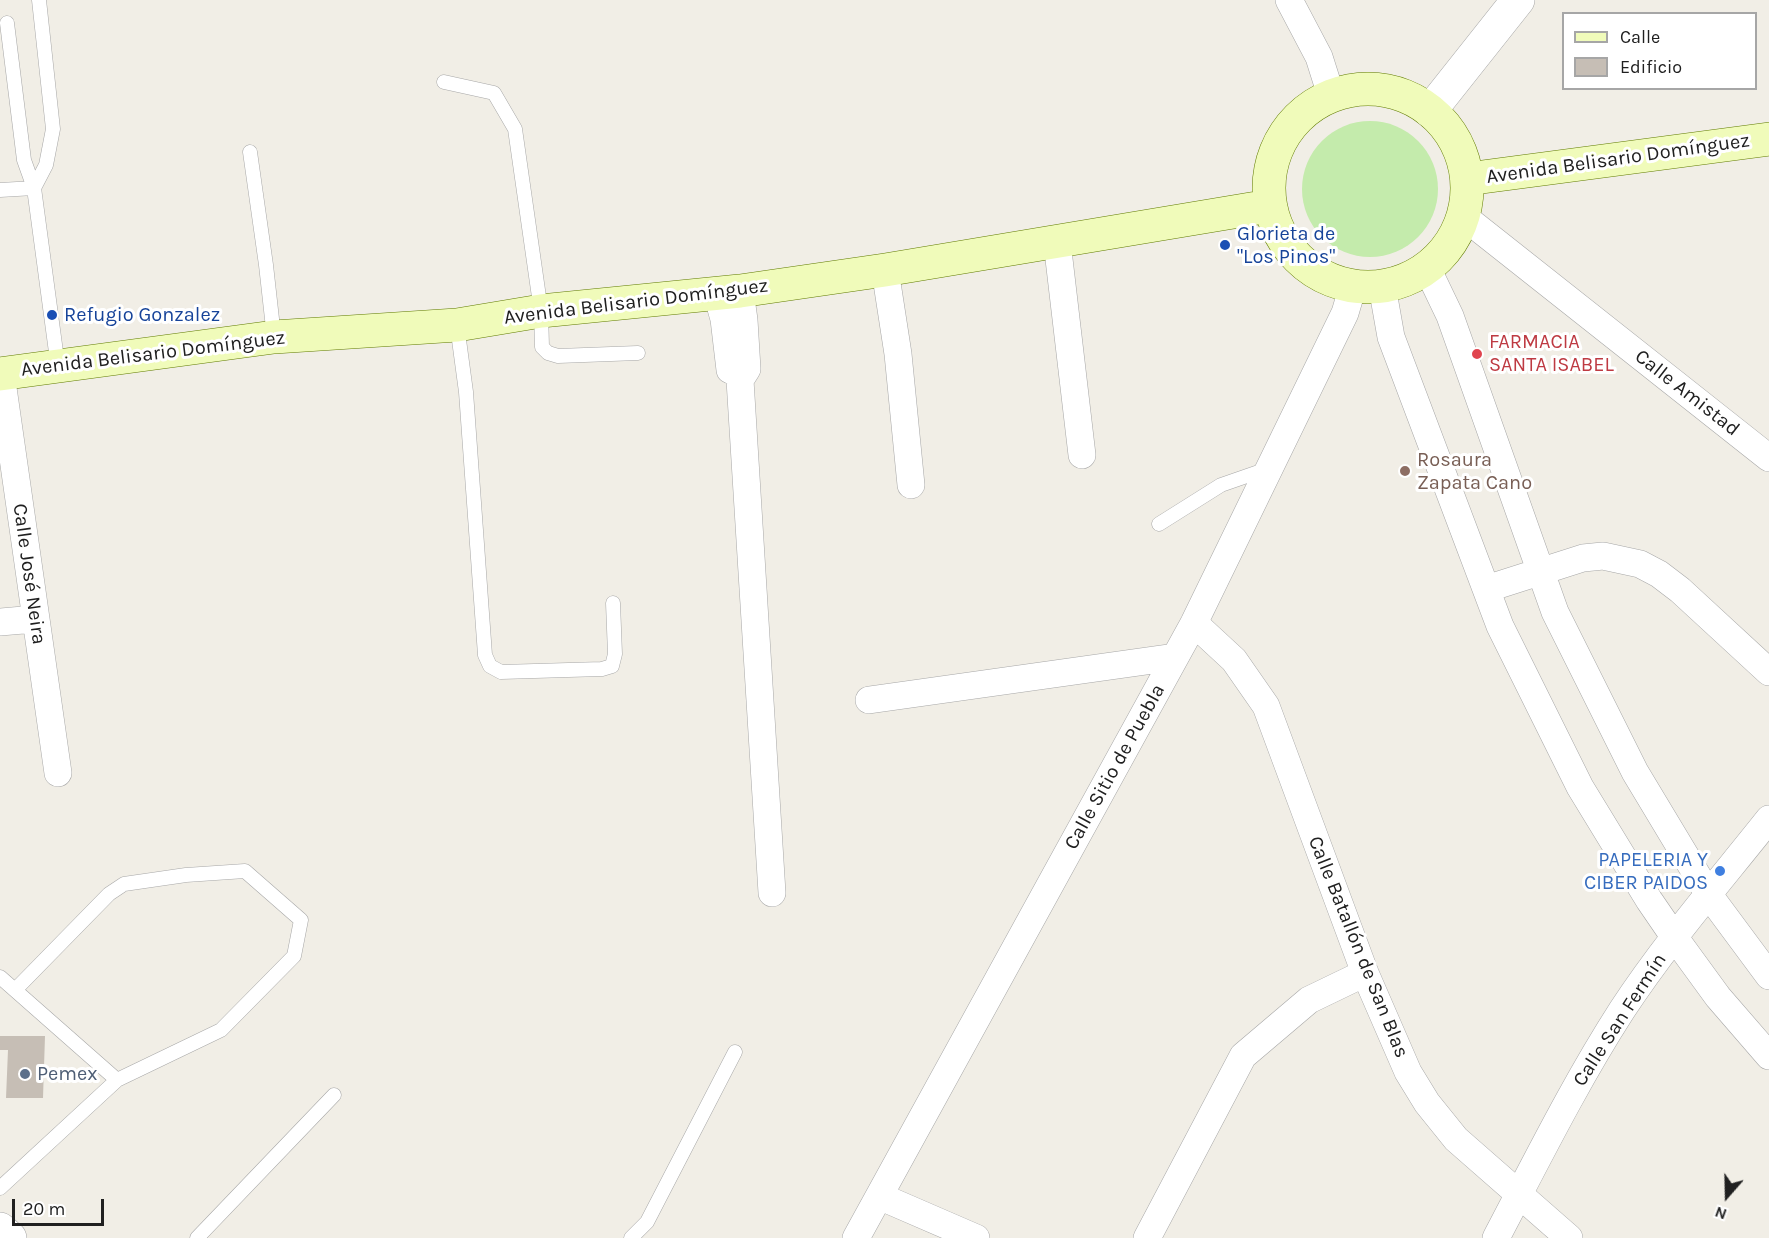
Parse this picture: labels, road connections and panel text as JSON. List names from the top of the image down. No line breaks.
{"streets":{"main road":["Avenida Belisario Domínguez"],"street":["Calle Amistad","Calle José Neira","Calle Sitio de Puebla","Calle Batallón de San Blas","Calle San Fermín"]},"crossings":[["Avenida Belisario Domínguez","Calle Amistad"],["Avenida Belisario Domínguez","Calle José Neira"],["Avenida Belisario Domínguez","Calle Sitio de Puebla"],["Calle Amistad","Calle Sitio de Puebla"],["Calle Sitio de Puebla","Calle Batallón de San Blas"],["Calle Batallón de San Blas","Calle San Fermín"]],"places":["Glorieta de \"Los Pinos\"","Refugio Gonzalez","FARMACIA SANTA ISABEL","Rosaura Zapata Cano","PAPELERIA Y CIBER PAIDOS","Pemex"],"legend":["Calle","Edificio"],"scale_bar":"20 m","north":"bottom"}
